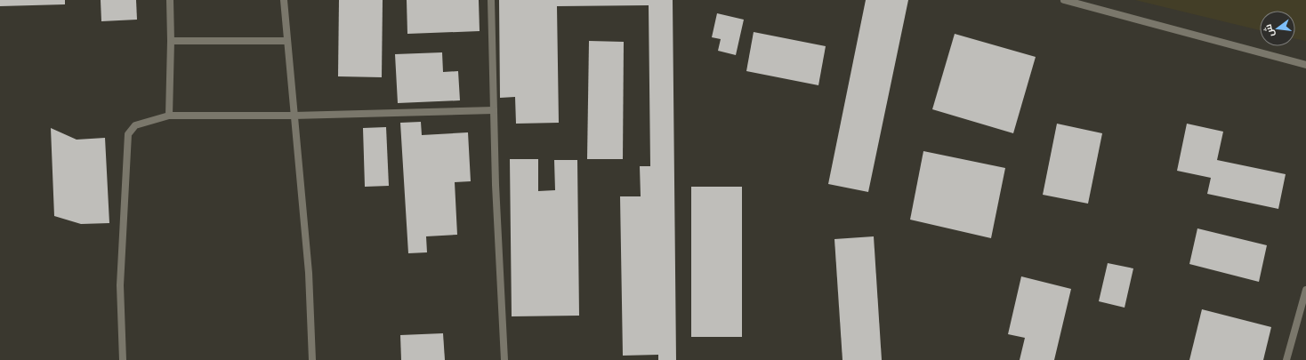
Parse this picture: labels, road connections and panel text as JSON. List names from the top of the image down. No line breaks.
{"north":"left"}
